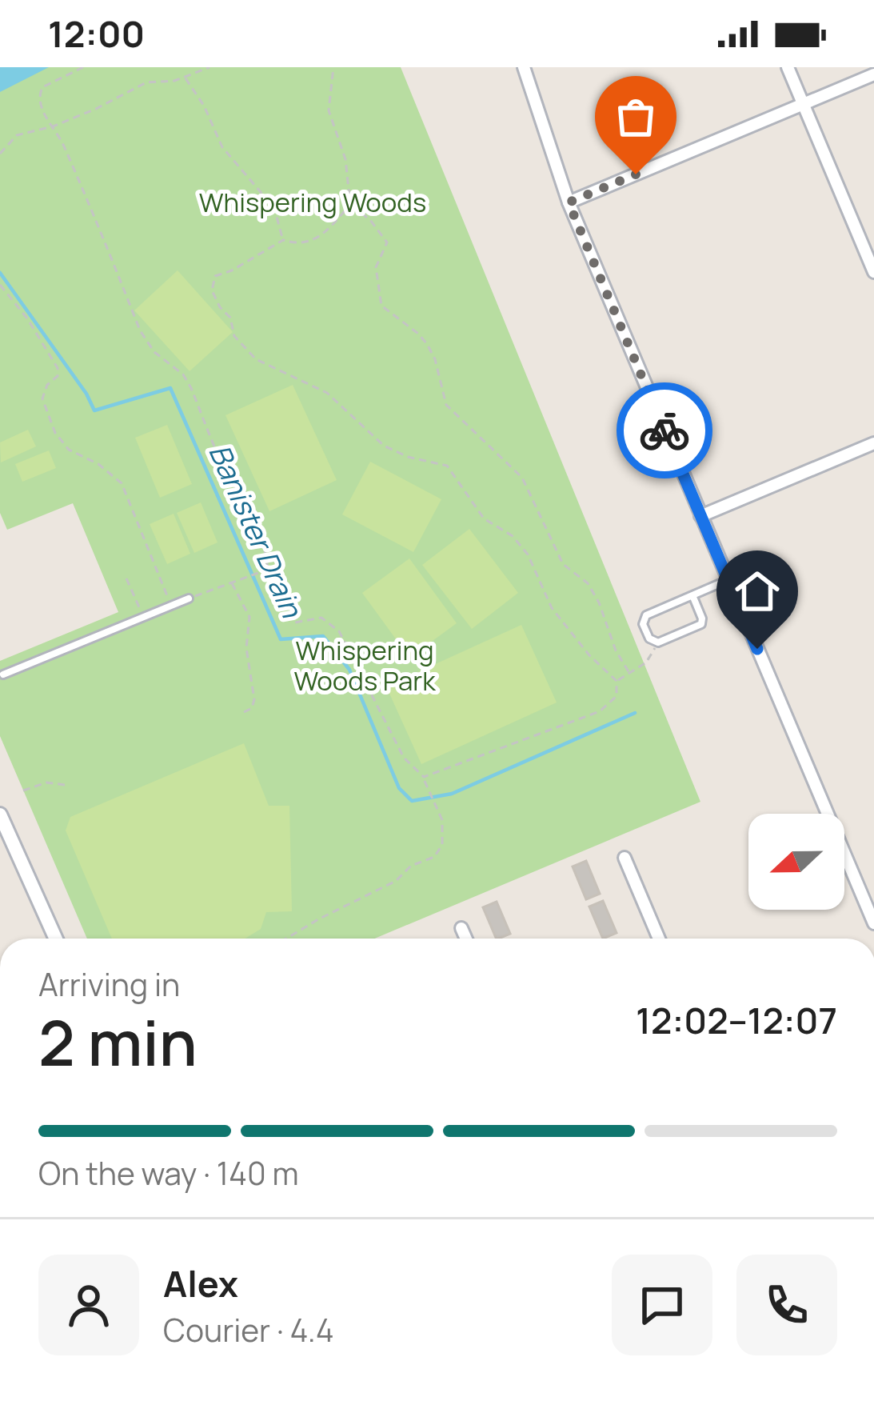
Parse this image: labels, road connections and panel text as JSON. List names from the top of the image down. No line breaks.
{"water":["Banister Drain"],"parks":["Whispering Woods","Whispering Woods Park"],"north":"left","page":{"status":"12:00","heading":["2 min","Arriving in","12:02–12:07"],"panel":["Alex","Courier · 4.4"],"bar":"On the way · 140 m"}}
